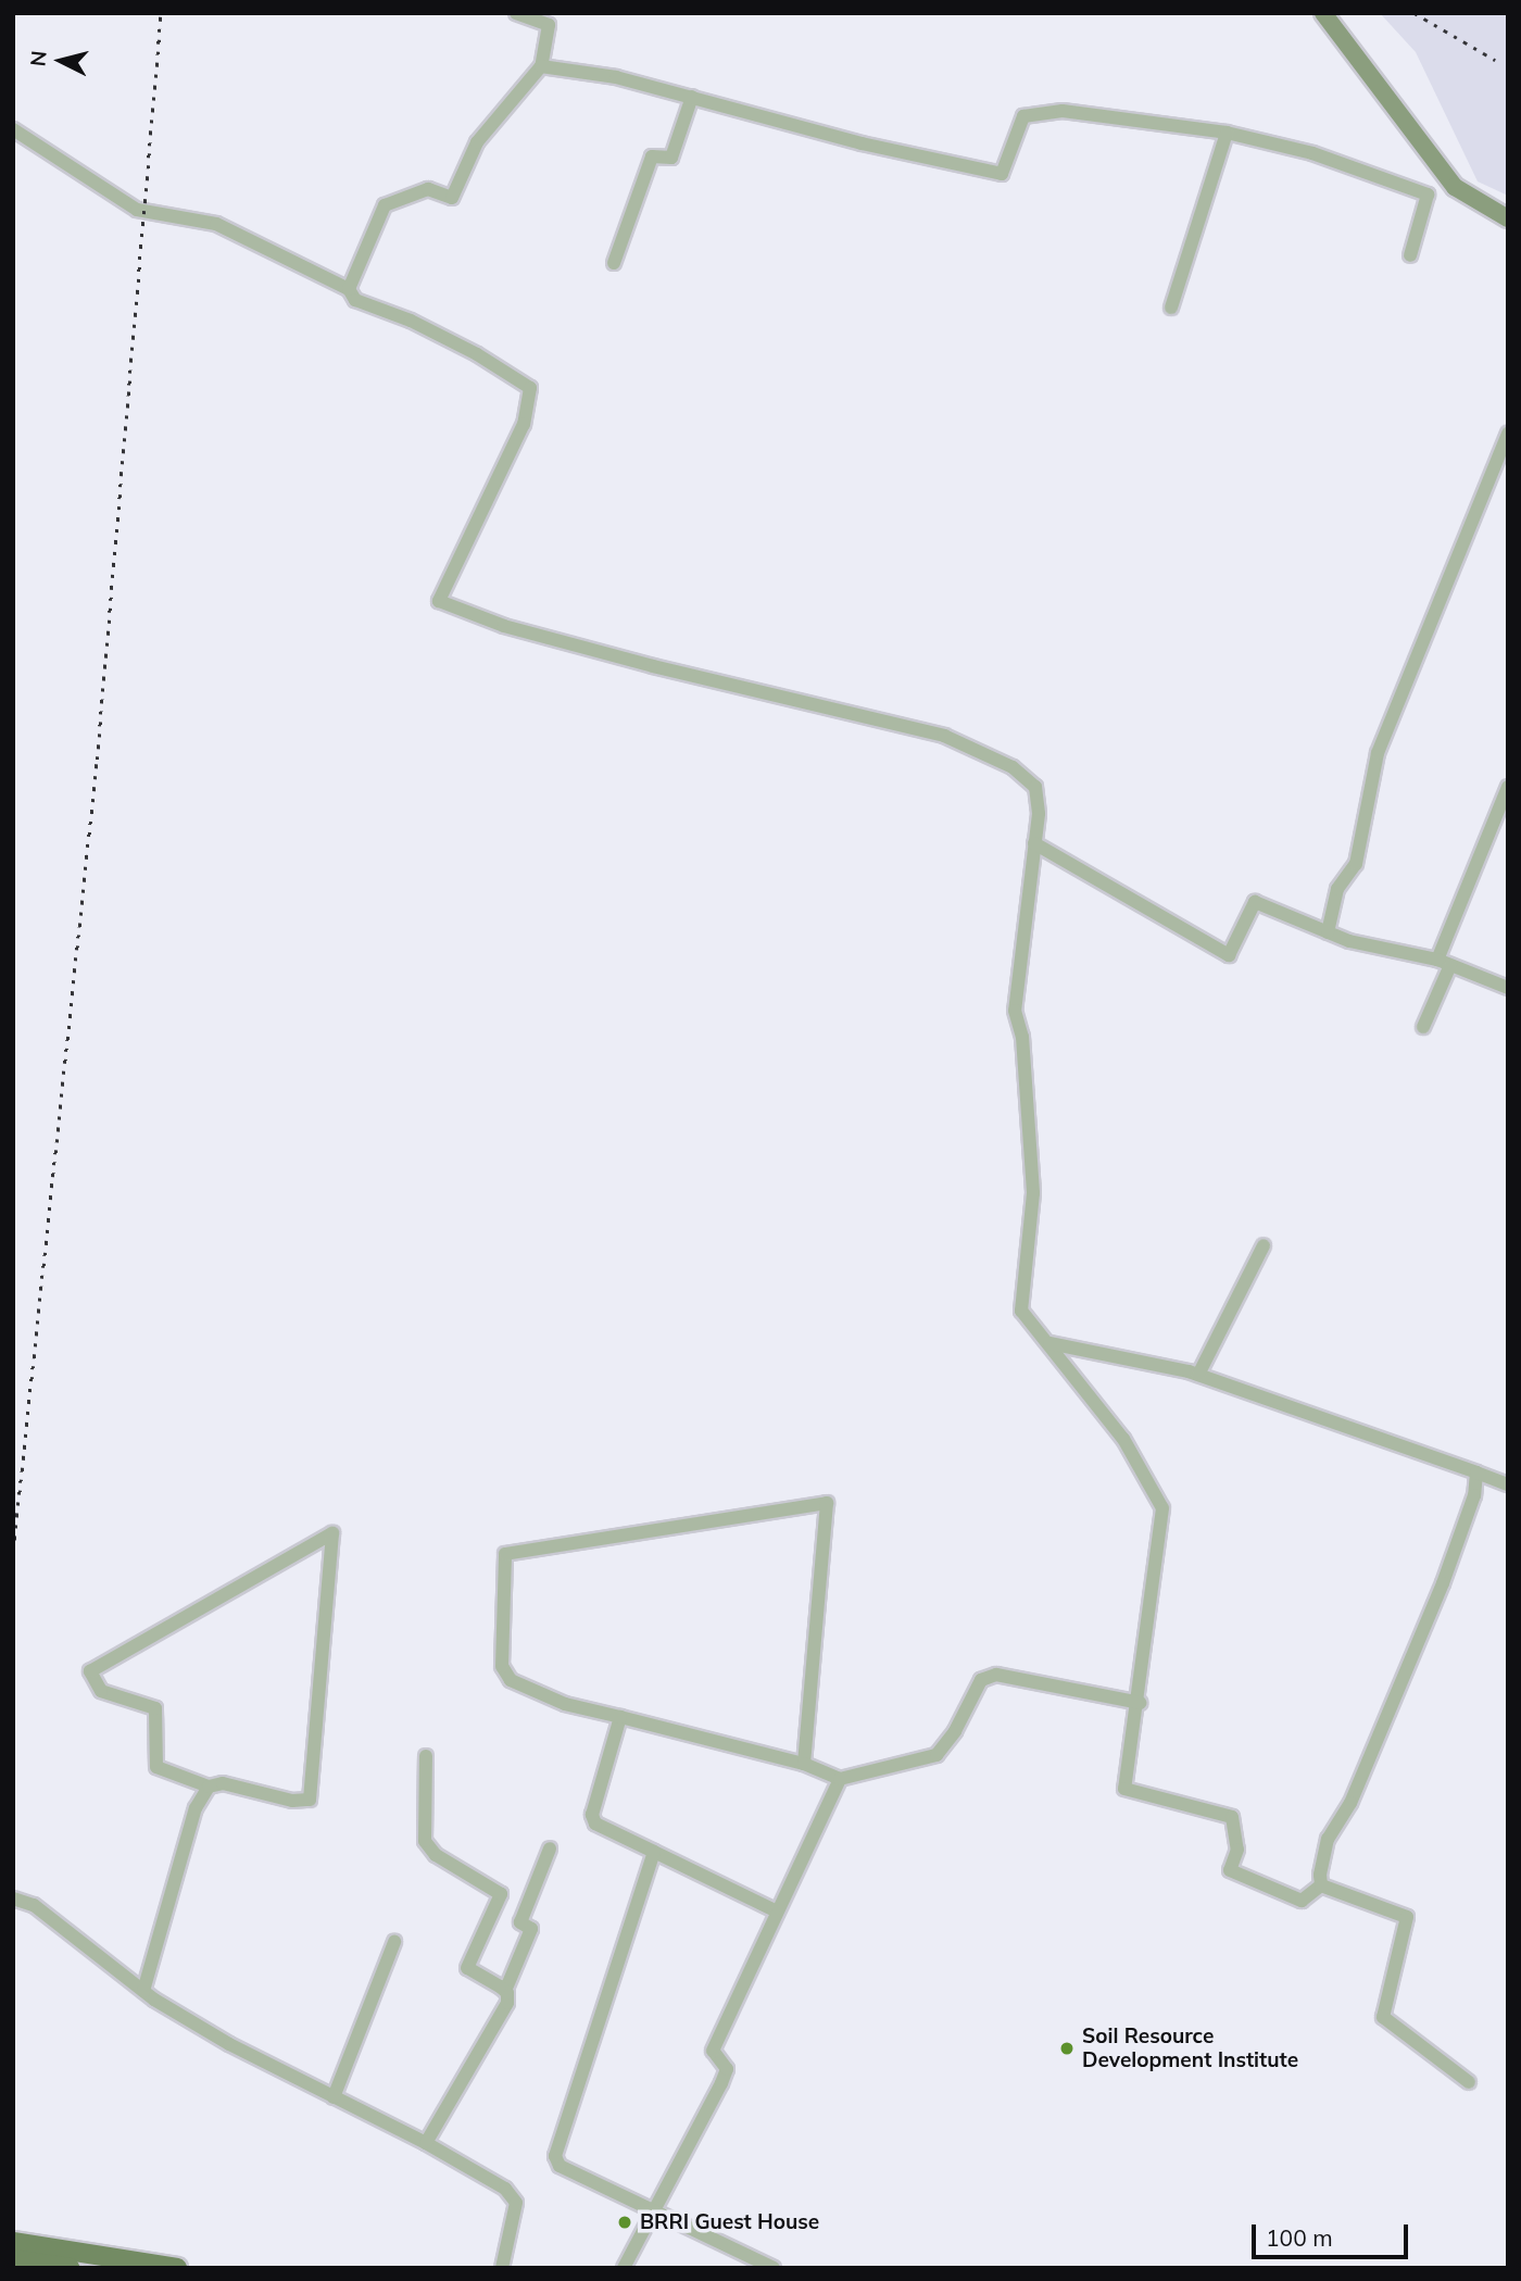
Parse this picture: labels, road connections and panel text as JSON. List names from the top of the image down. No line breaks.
{"places":["Soil Resource Development Institute","BRRI Guest House"],"scale_bar":"100 m","north":"left"}
